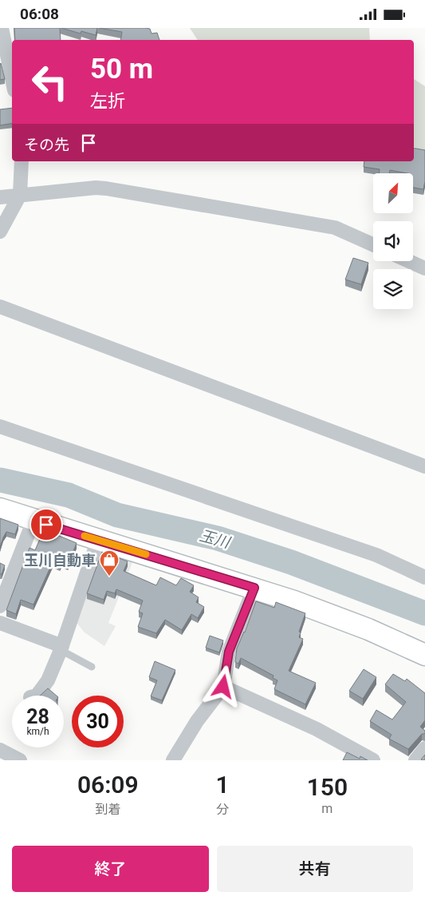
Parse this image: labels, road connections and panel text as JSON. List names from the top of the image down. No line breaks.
{"water":["玉川"],"places":{"shop":["玉川自動車"]},"north":"top right","page":{"status":"06:08","turn":["50 m","左折"],"then":"その先","speed":"28 km/h","limit":"30","eta":["06:09","到着","1","分","150","m"],"buttons":["終了","共有"]}}
